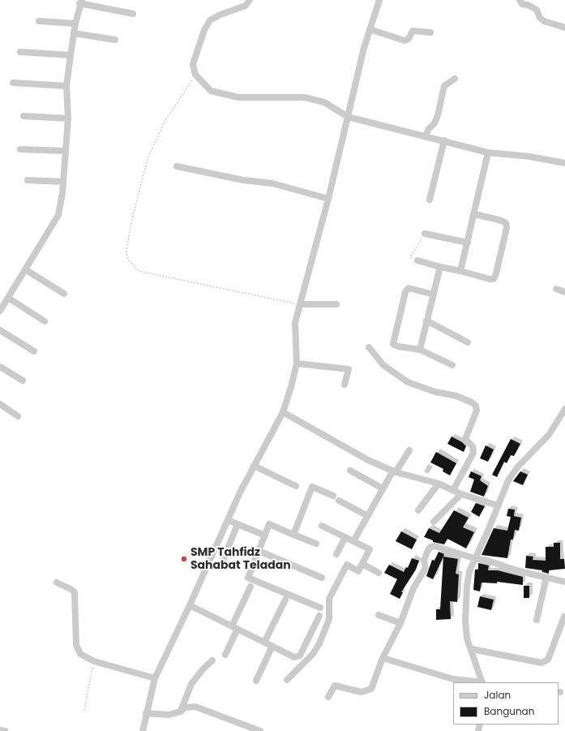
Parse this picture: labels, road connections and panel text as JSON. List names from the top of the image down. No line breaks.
{"places":["SMP Tahfidz Sahabat Teladan"],"legend":["Jalan","Bangunan"]}
